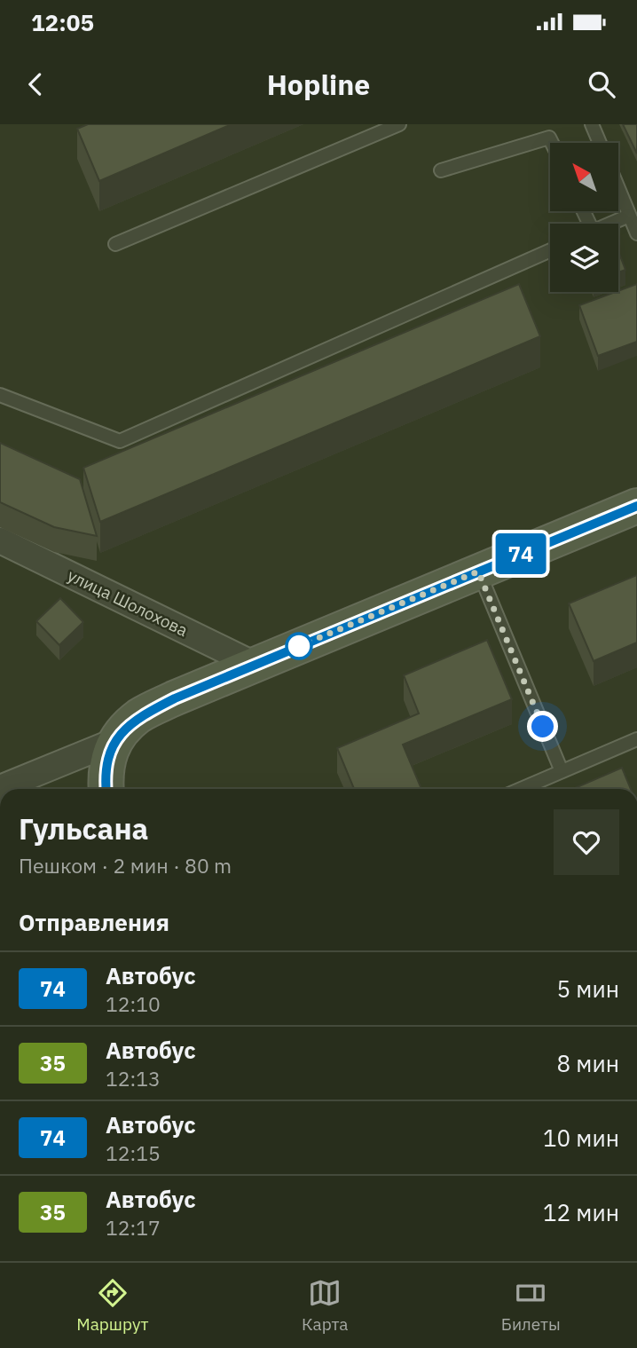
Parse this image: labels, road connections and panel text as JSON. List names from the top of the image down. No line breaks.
{"streets":{"street":["улица Шолохова"]},"lines":["bus line 74"],"north":"top left","page":{"status":"12:05","header":"Hopline","on_map":"74","heading":[["Гульсана","Пешком · 2 мин · 80 m"],"Отправления"],"list":[{"mark":"74","name":"Автобус","note":"12:10","value":"5 мин"},{"mark":"35","name":"Автобус","note":"12:13","value":"8 мин"},{"mark":"74","name":"Автобус","note":"12:15","value":"10 мин"},{"mark":"35","name":"Автобус","note":"12:17","value":"12 мин"}],"tabs":["Маршрут","Карта","Билеты"]}}
